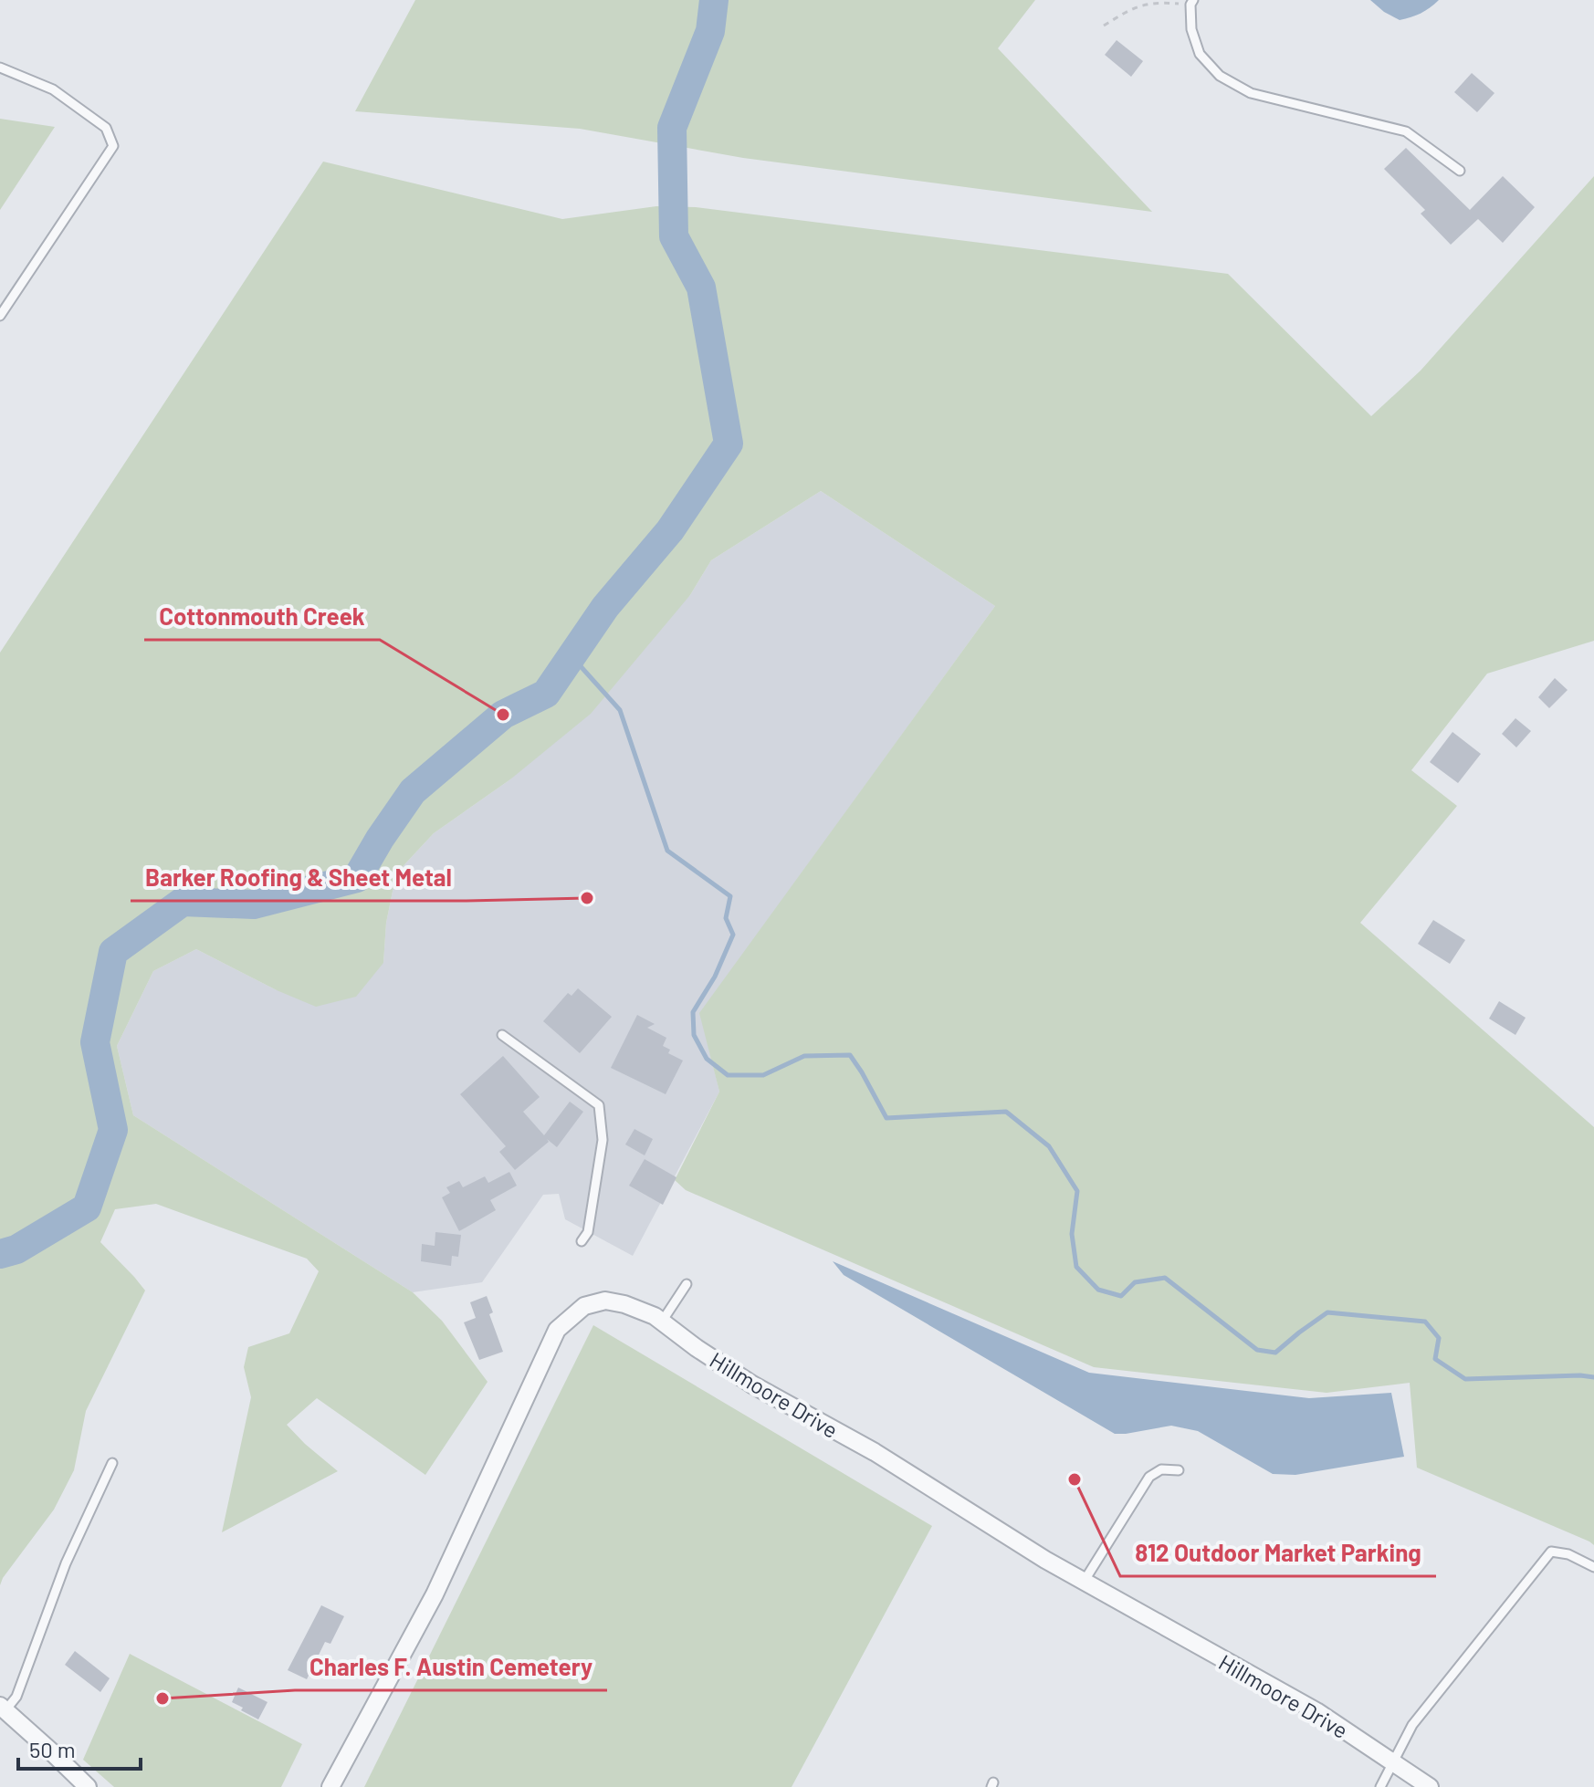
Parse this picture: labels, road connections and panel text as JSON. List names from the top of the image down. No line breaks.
{"streets":{"street":["Hillmoore Drive"]},"places":["Cottonmouth Creek","Barker Roofing & Sheet Metal","812 Outdoor Market Parking","Charles F. Austin Cemetery"],"scale_bar":"50 m"}
